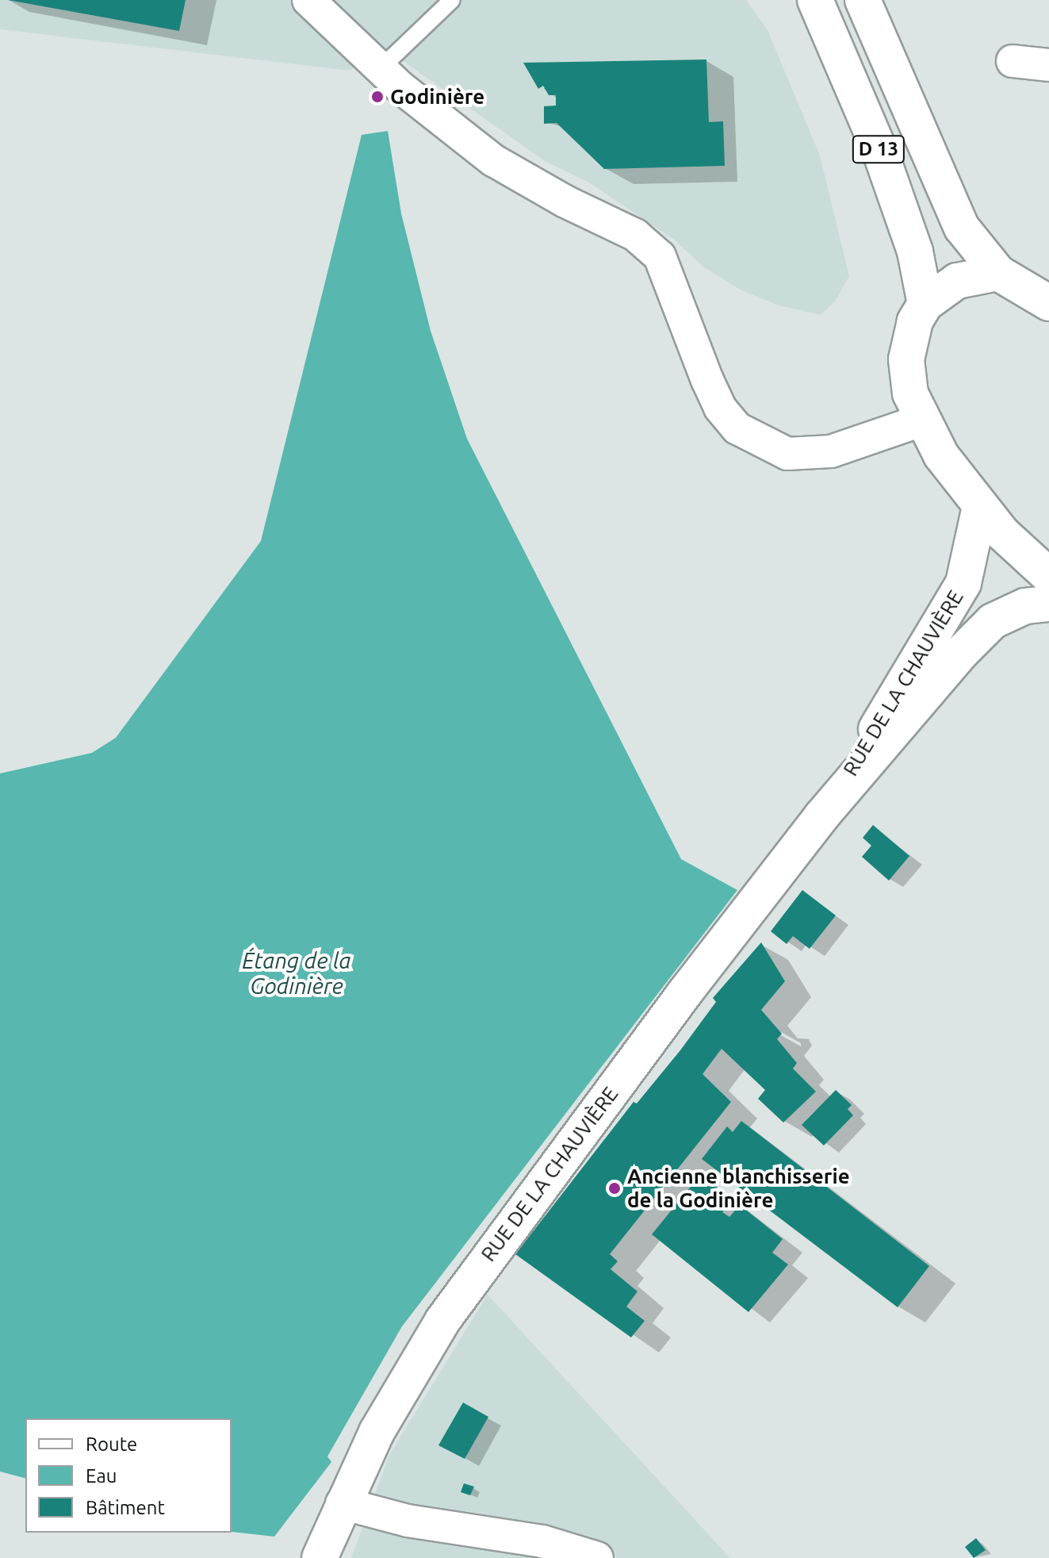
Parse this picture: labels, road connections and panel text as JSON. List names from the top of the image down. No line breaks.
{"streets":{"main road":["D 13","RUE DE LA CHAUVIÈRE"]},"water":["Étang de la Godinière"],"places":["Godinière","Ancienne blanchisserie de la Godinière"],"legend":["Route","Eau","Bâtiment"]}
